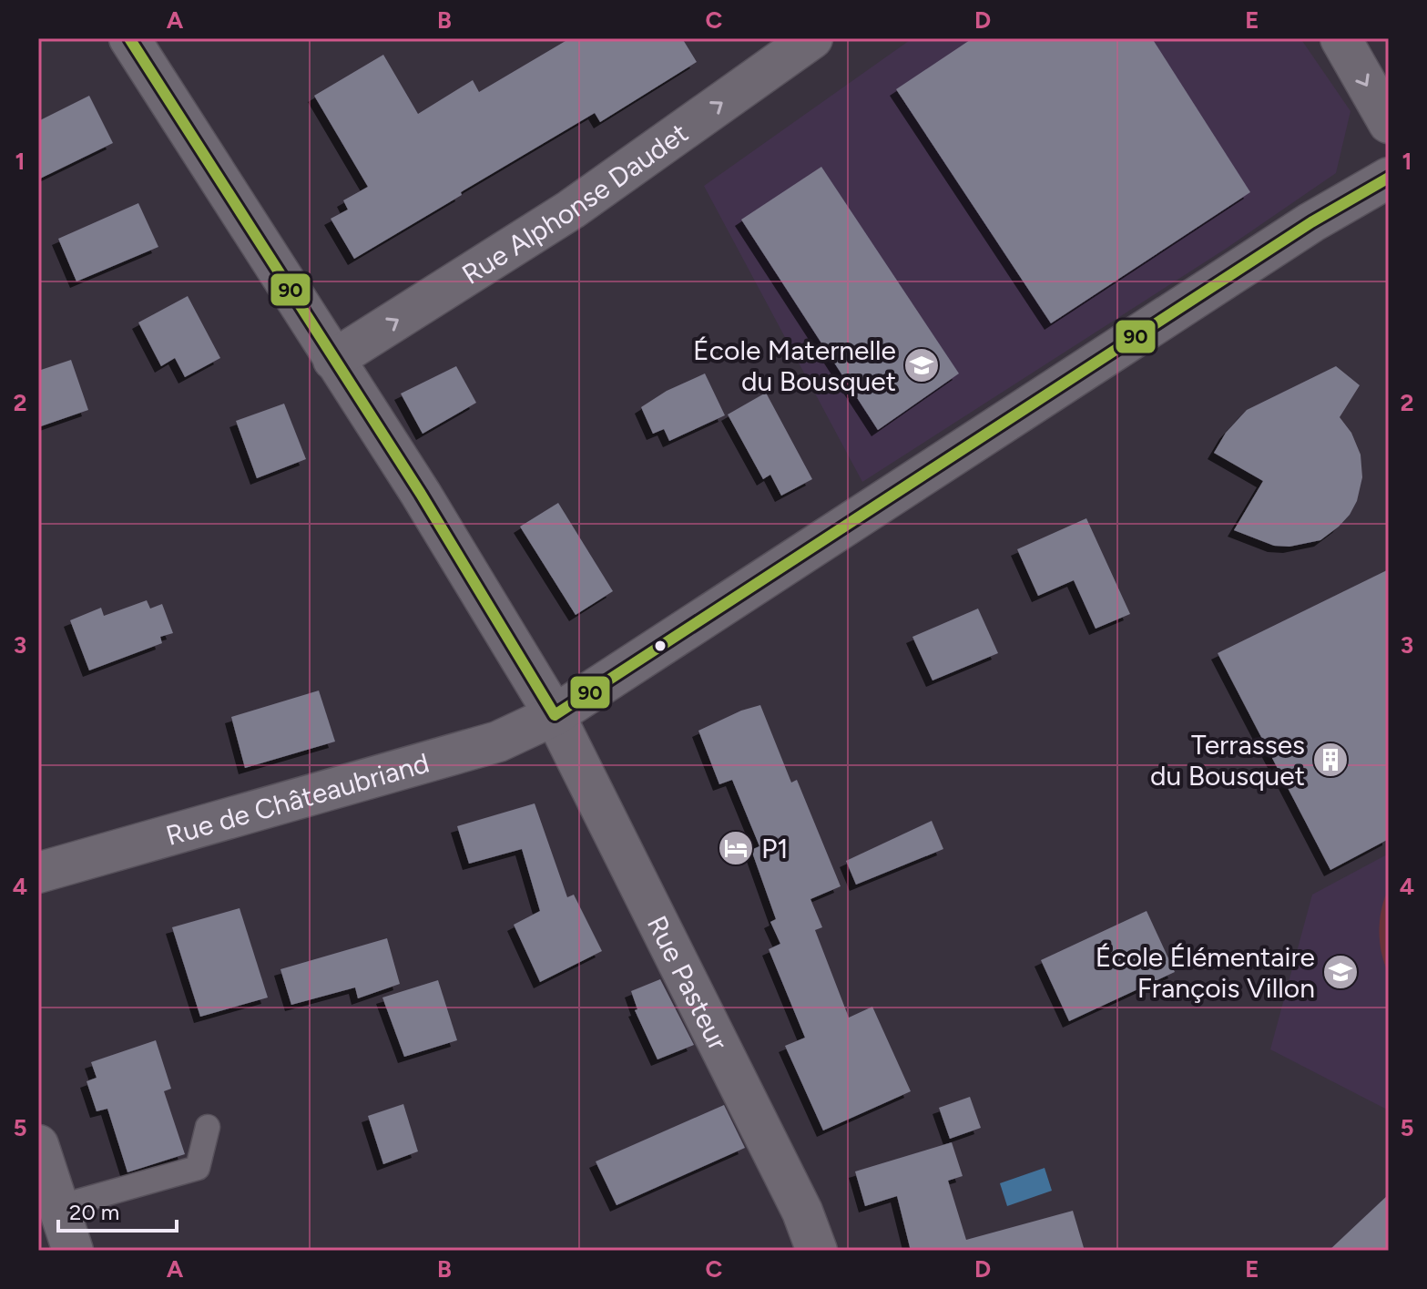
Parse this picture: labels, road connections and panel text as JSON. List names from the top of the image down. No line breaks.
{"streets":{"street":["Rue Alphonse Daudet","Rue de Châteaubriand","Rue Pasteur"]},"crossings":[["Rue Alphonse Daudet","Rue Pasteur"],["Rue de Châteaubriand","Rue Pasteur"]],"one_way":["Rue Alphonse Daudet"],"places":{"school or university":["École Maternelle du Bousquet","École Élémentaire François Villon"],"building":["Terrasses du Bousquet"],"hotel":["P1"]},"lines":["transit line 90"],"scale_bar":"20 m","grid":{"columns":["A","B","C","D","E"],"rows":["1","2","3","4","5"]}}
